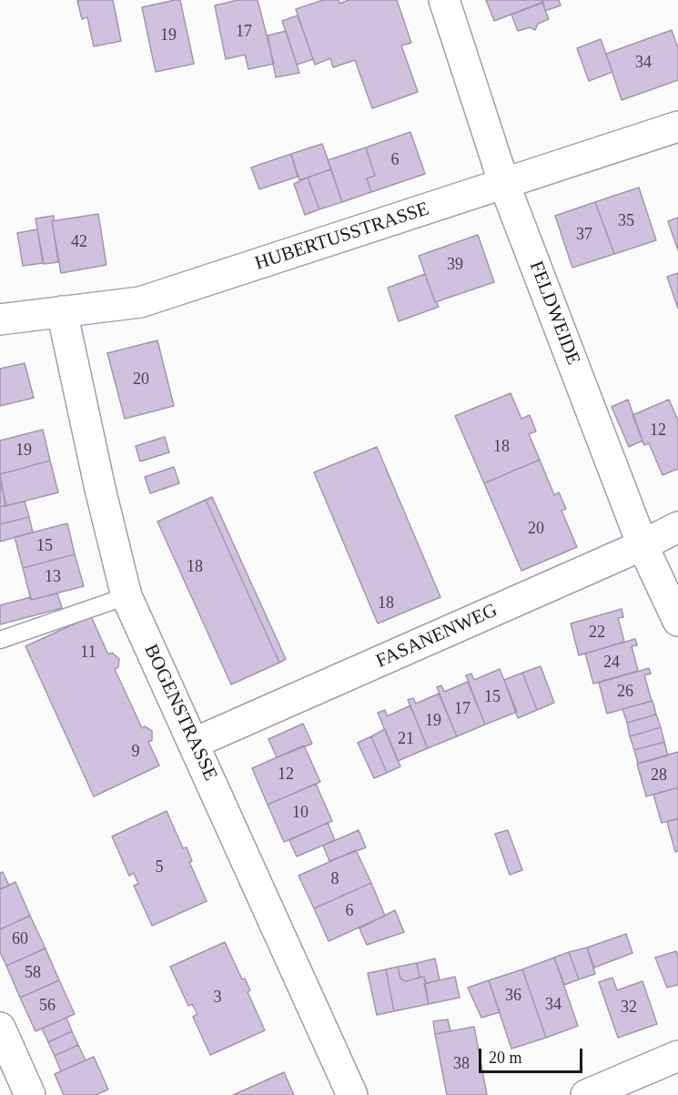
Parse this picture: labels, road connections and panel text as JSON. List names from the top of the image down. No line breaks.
{"streets":{"street":["HUBERTUSSTRASSE","FELDWEIDE","FASANENWEG","BOGENSTRASSE"]},"crossings":[["HUBERTUSSTRASSE","FELDWEIDE"],["HUBERTUSSTRASSE","BOGENSTRASSE"],["FELDWEIDE","FASANENWEG"],["FASANENWEG","BOGENSTRASSE"]],"house_numbers":["17","19","34","6","35","37","42","39","20","12","18","19","20","15","18","13","18","22","11","24","26","15","17","19","21","9","12","28","10","5","8","6","60","58","36","3","34","56","32","38"],"scale_bar":"20 m"}
